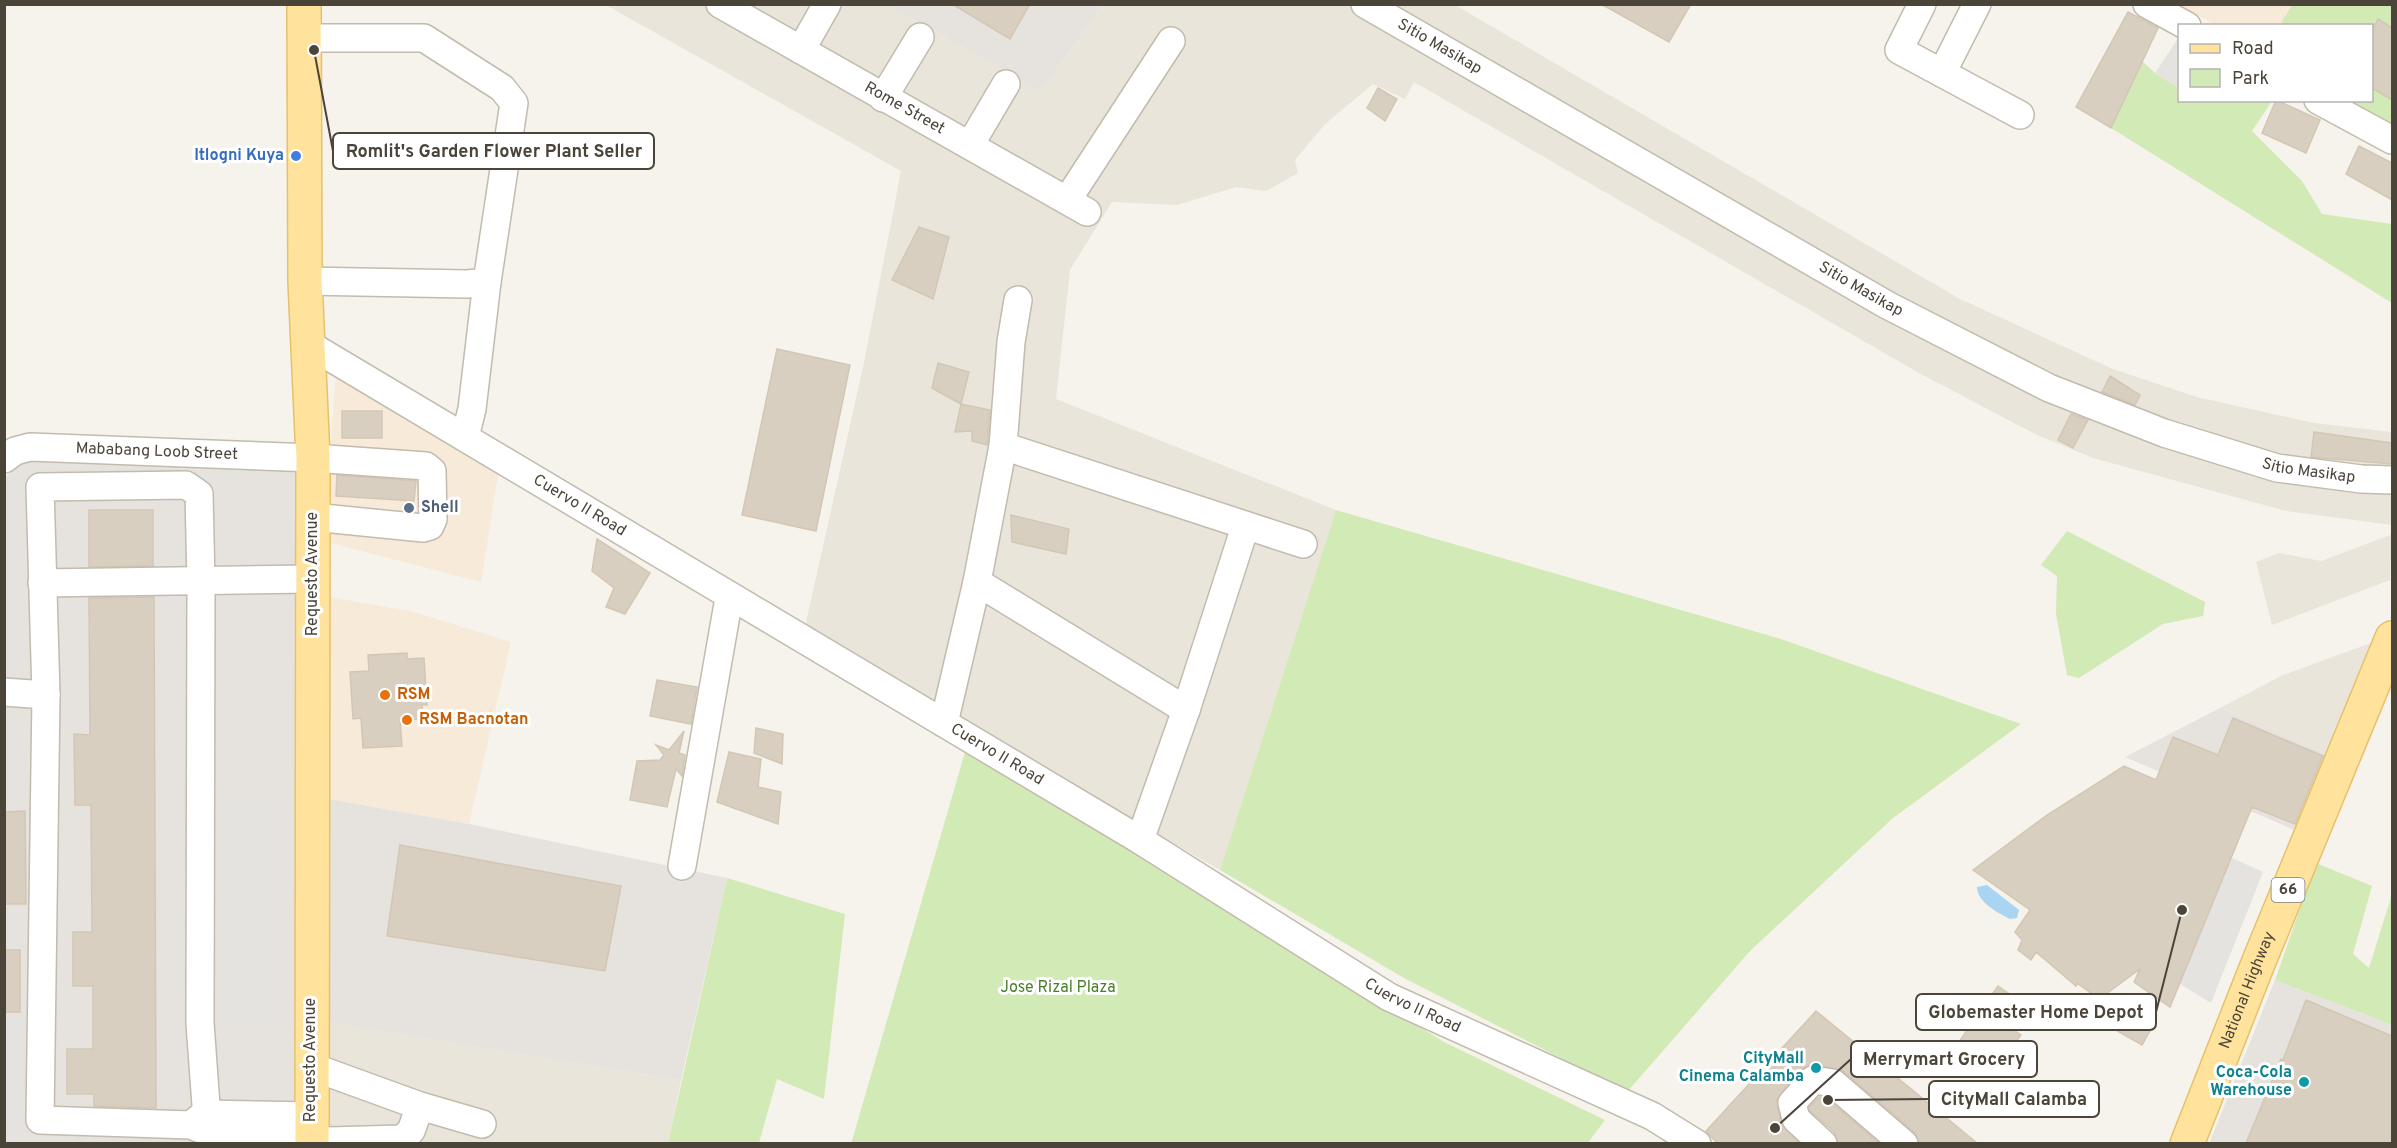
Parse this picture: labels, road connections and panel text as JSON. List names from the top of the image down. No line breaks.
{"streets":{"main road":["Requesto Avenue","66","National Highway"],"street":["Sitio Masikap","Rome Street","Mababang Loob Street","Cuervo II Road"]},"crossings":[["Mababang Loob Street","Requesto Avenue"],["Cuervo II Road","Requesto Avenue"]],"parks":["Jose Rizal Plaza"],"places":["Romlit's Garden Flower Plant Seller","Itlogni Kuya","Shell","RSM","RSM Bacnotan","Globemaster Home Depot","CityMall Cinema Calamba","Coca-Cola Warehouse","CityMall Calamba","Merrymart Grocery"],"legend":["Road","Park"]}
